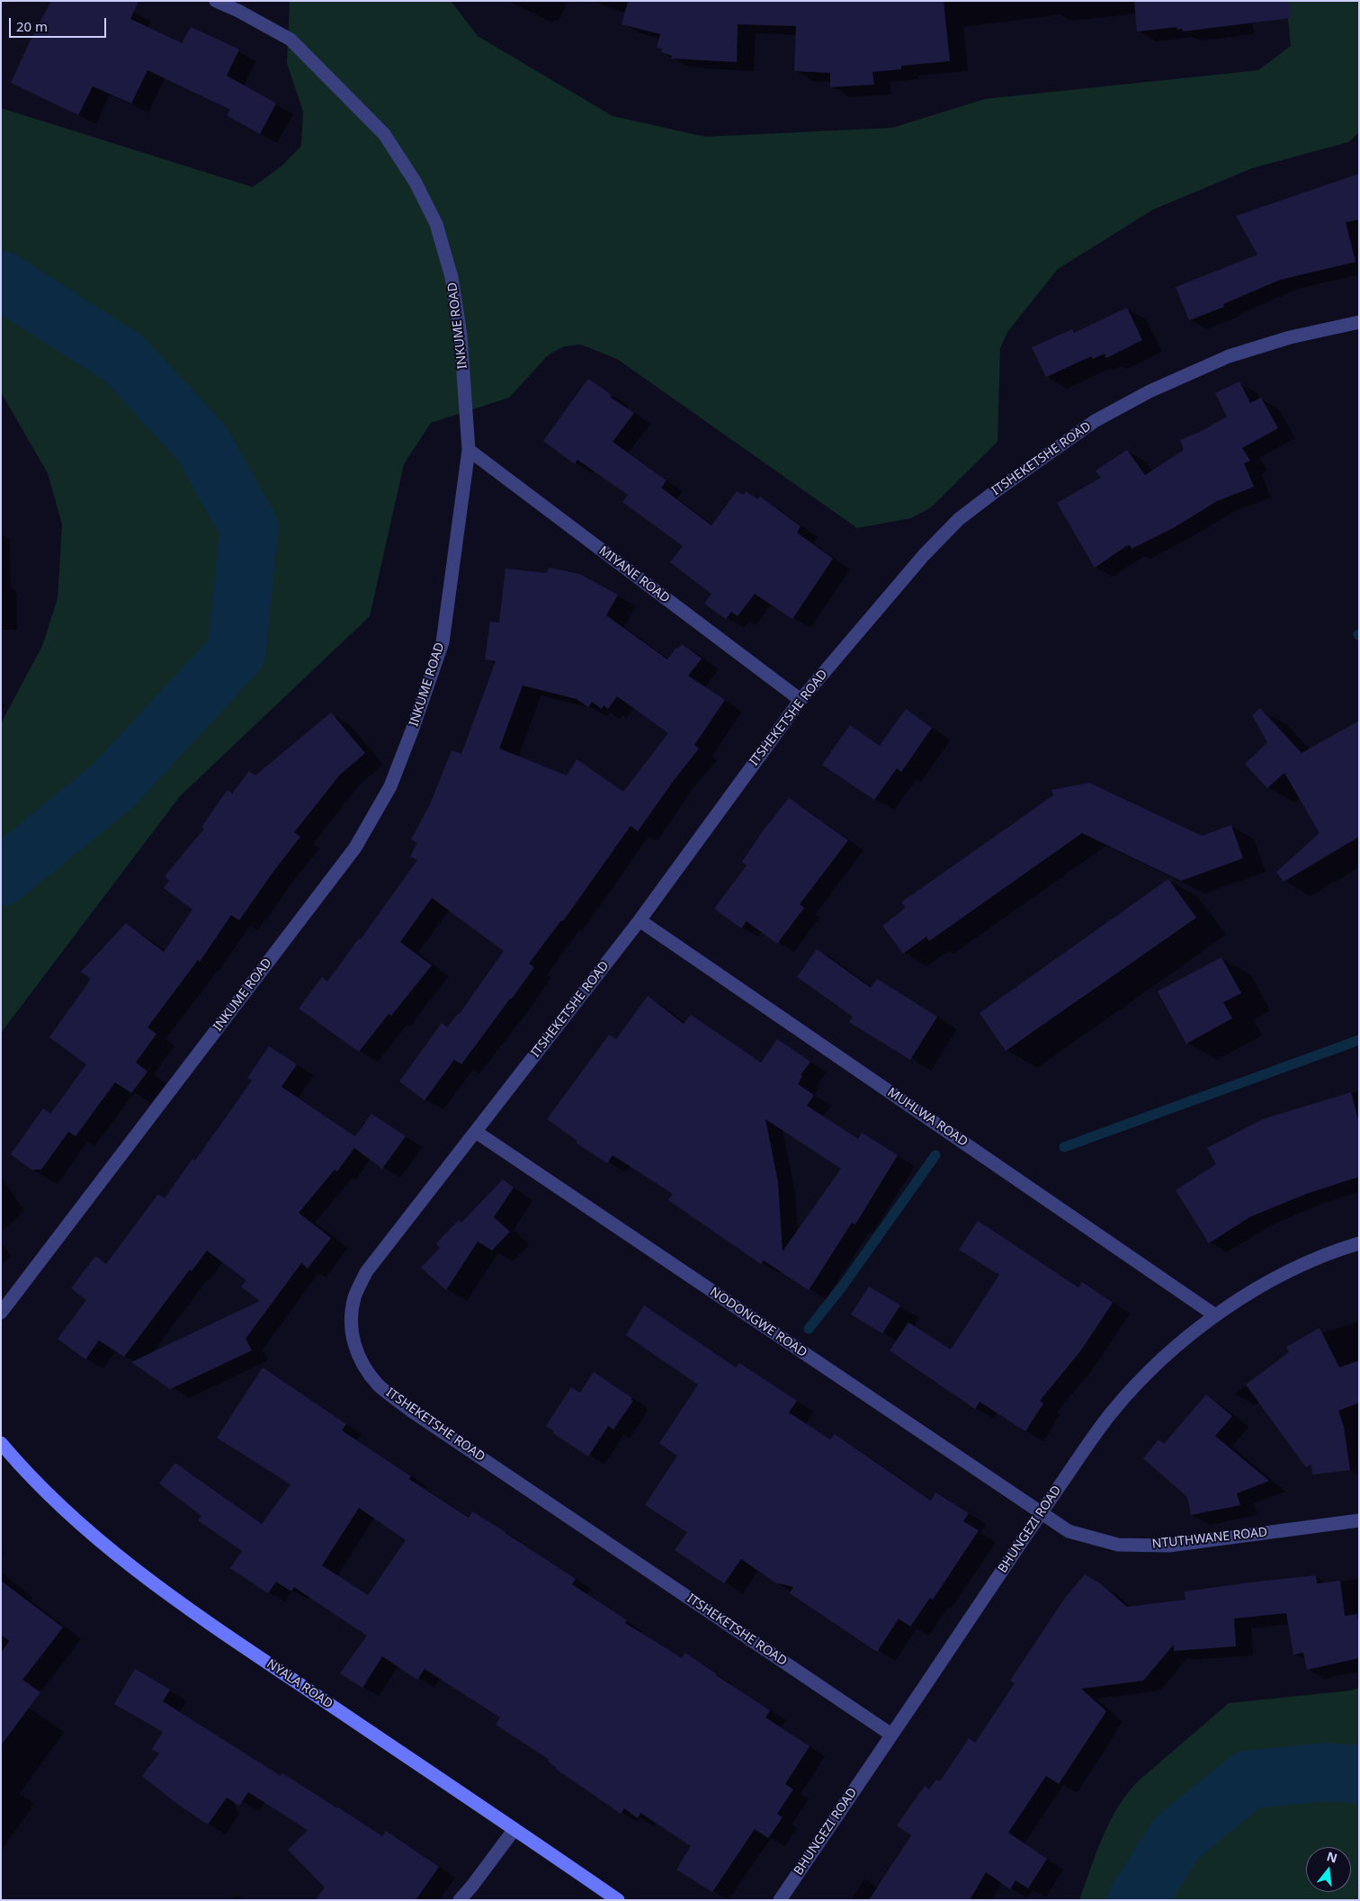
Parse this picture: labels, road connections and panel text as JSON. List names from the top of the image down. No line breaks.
{"streets":{"street":["INKUME ROAD","ITSHEKETSHE ROAD","MIYANE ROAD","MUHLWA ROAD","NODONGWE ROAD","BHUNGEZI ROAD","NTUTHWANE ROAD","NYALA ROAD"]},"crossings":[["INKUME ROAD","MIYANE ROAD"],["ITSHEKETSHE ROAD","MIYANE ROAD"],["ITSHEKETSHE ROAD","MUHLWA ROAD"],["ITSHEKETSHE ROAD","NODONGWE ROAD"],["ITSHEKETSHE ROAD","BHUNGEZI ROAD"],["MUHLWA ROAD","BHUNGEZI ROAD"],["NODONGWE ROAD","BHUNGEZI ROAD"],["NODONGWE ROAD","NTUTHWANE ROAD"],["BHUNGEZI ROAD","NTUTHWANE ROAD"]],"scale_bar":"20 m","north":"top"}
